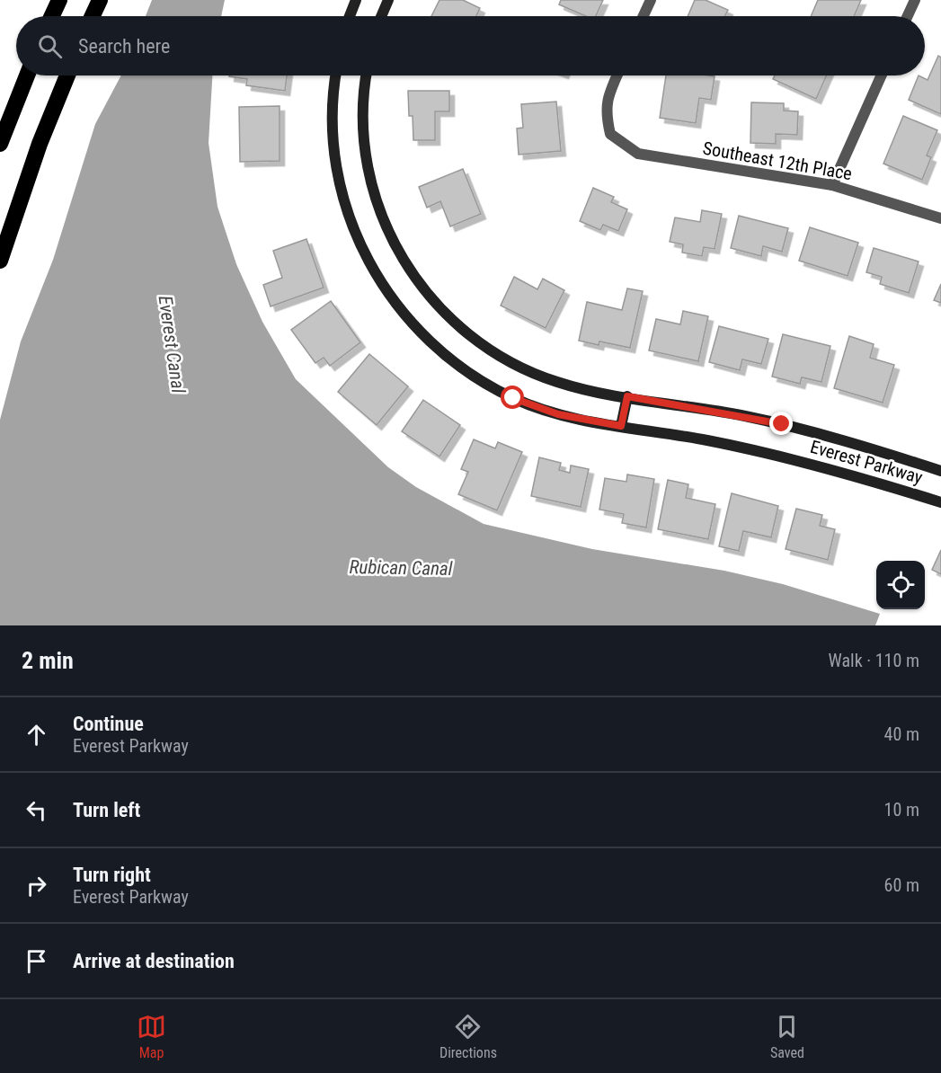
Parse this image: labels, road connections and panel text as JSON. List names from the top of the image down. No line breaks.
{"streets":{"street":["Southeast 12th Place","Everest Parkway"]},"water":["Everest Canal","Rubican Canal"],"page":{"search":"Search here","heading":["2 min","Walk · 110 m"],"list":[["Continue","Everest Parkway","40 m"],["Turn left","10 m"],["Turn right","Everest Parkway","60 m"],"Arrive at destination"],"nav":["Map","Directions","Saved"]}}
